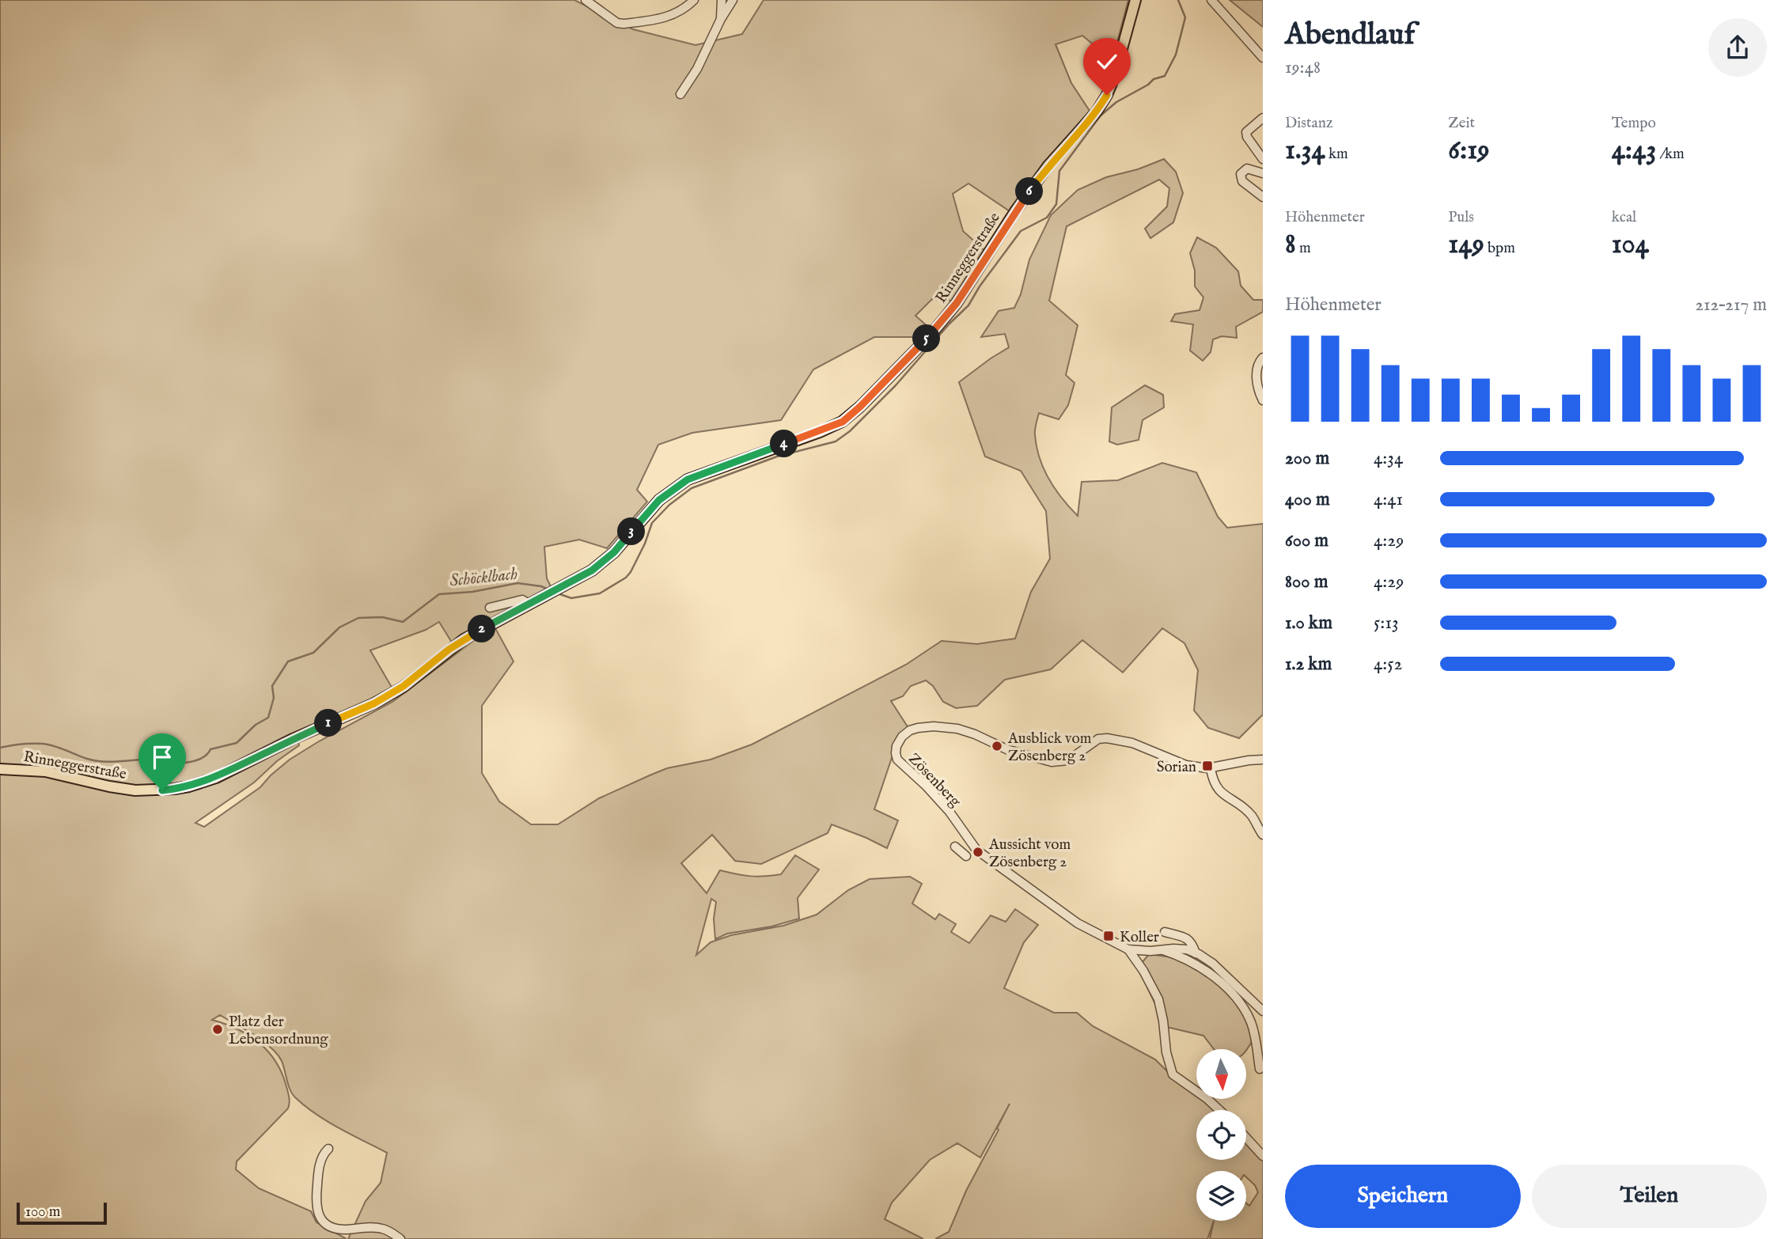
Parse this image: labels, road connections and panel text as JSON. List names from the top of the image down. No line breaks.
{"streets":{"main road":["Rinneggerstraße"],"street":["Zösenberg"]},"water":["Schöcklbach"],"places":{"other":["Ausblick vom Zösenberg 2","Aussicht vom Zösenberg 2","Platz der Lebensordnung"],"transit":["Sorian","Koller"]},"scale_bar":"100 m","north":"bottom","page":{"heading":["Abendlauf","19:48"],"stats":[["Distanz","1.34 km"],["Zeit","6:19"],["Tempo","4:43 /km"],["Höhenmeter","8 m"],["Puls","149 bpm"],["kcal","104"]],"pins":["6","5","4","3","2","1"],"chart":["Höhenmeter","212–217 m"],"list":[{"name":"200 m","note":"4:34"},{"name":"400 m","note":"4:41"},{"name":"600 m","note":"4:29"},{"name":"800 m","note":"4:29"},{"name":"1.0 km","note":"5:13"},{"name":"1.2 km","note":"4:52"}],"buttons":["Speichern","Teilen"],"scale":"100 m"}}
